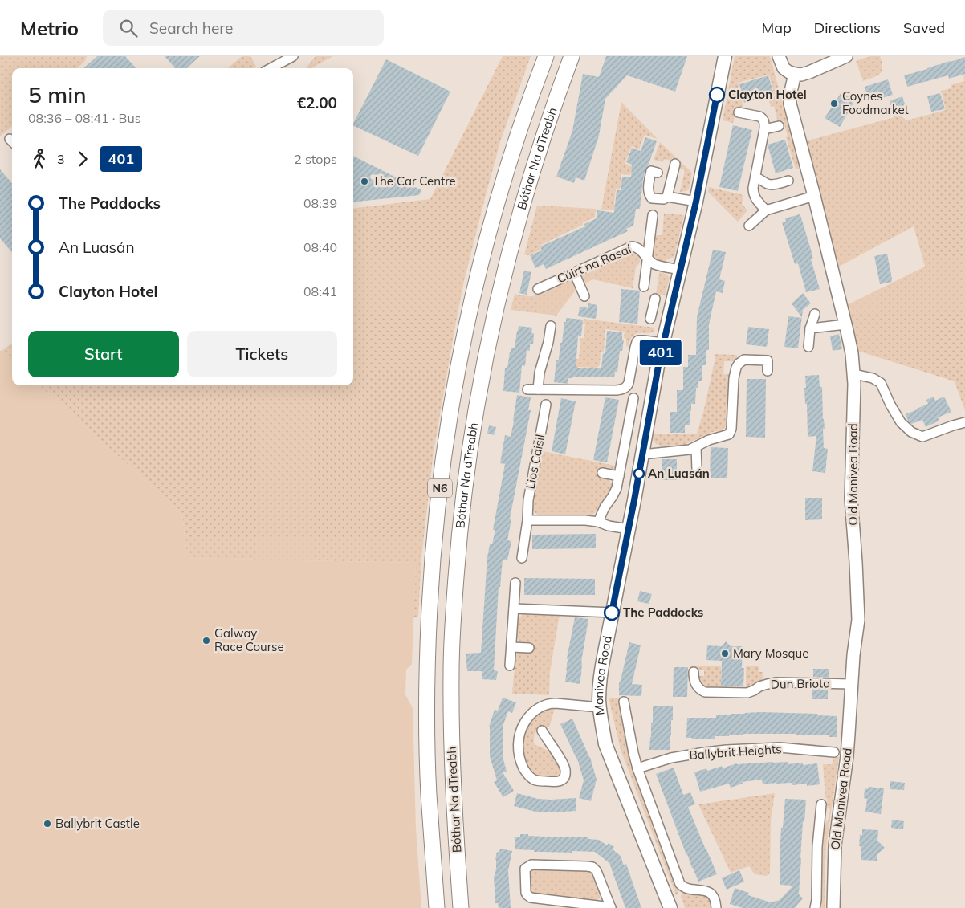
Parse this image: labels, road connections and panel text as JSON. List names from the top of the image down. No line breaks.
{"streets":{"highway":["Bóthar Na dTreabh","N6"],"main road":["Monivea Road"],"street":["Cúirt na Rasaí","Lios Caisil","Old Monivea Road","Dun Briota","Ballybrit Heights"]},"crossings":[["Cúirt na Rasaí","Monivea Road"],["Old Monivea Road","Dun Briota"]],"places":["Clayton Hotel","Coynes Foodmarket","The Car Centre","An Luasán","The Paddocks","Galway Race Course","Mary Mosque","Ballybrit Castle"],"lines":["bus line 401"],"page":{"header":"Metrio","search":"Search here","nav":["Map","Directions","Saved"],"on_map":"401","heading":["5 min","08:36 – 08:41 · Bus","€2.00"],"legs":["3","401","2 stops"],"list":[{"name":"The Paddocks","value":"08:39"},{"name":"An Luasán","value":"08:40"},{"name":"Clayton Hotel","value":"08:41"}],"buttons":["Start","Tickets"]}}
